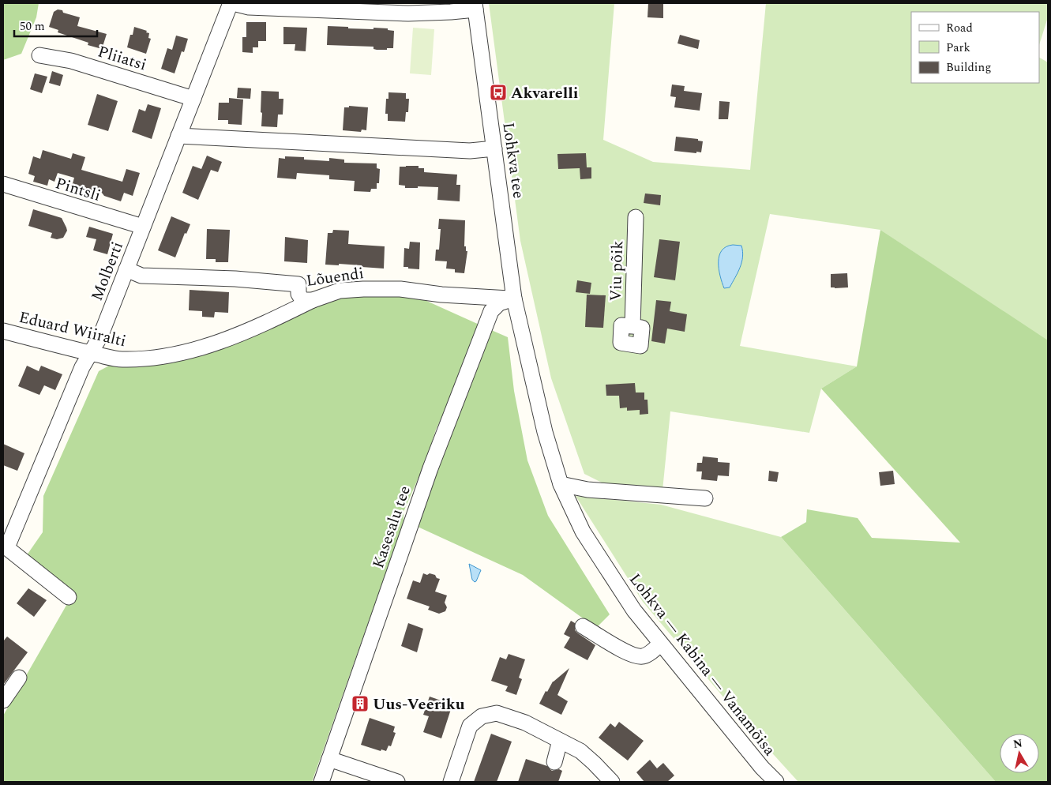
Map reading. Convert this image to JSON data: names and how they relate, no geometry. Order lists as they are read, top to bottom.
{
  "streets": {
    "street": [
      "Pliiatsi",
      "Lohkva tee",
      "Pintsli",
      "Molberti",
      "Viu põik",
      "Lõuendi",
      "Eduard Wiiralti",
      "Kasesalu tee",
      "Lohkva — Kabina — Vanamõisa"
    ]
  },
  "crossings": [
    ["Pliiatsi", "Molberti"],
    ["Lohkva tee", "Lõuendi"],
    ["Lohkva tee", "Kasesalu tee"],
    ["Lohkva tee", "Lohkva — Kabina — Vanamõisa"],
    ["Pintsli", "Molberti"],
    ["Molberti", "Lõuendi"],
    ["Molberti", "Eduard Wiiralti"],
    ["Lõuendi", "Eduard Wiiralti"],
    ["Lõuendi", "Kasesalu tee"],
    ["Lõuendi", "Lohkva — Kabina — Vanamõisa"],
    ["Kasesalu tee", "Lohkva — Kabina — Vanamõisa"]
  ],
  "places": {
    "bus stop": ["Akvarelli"],
    "building": ["Uus-Veeriku"]
  },
  "legend": ["Road", "Park", "Building"],
  "scale_bar": "50 m",
  "north": "top"
}
